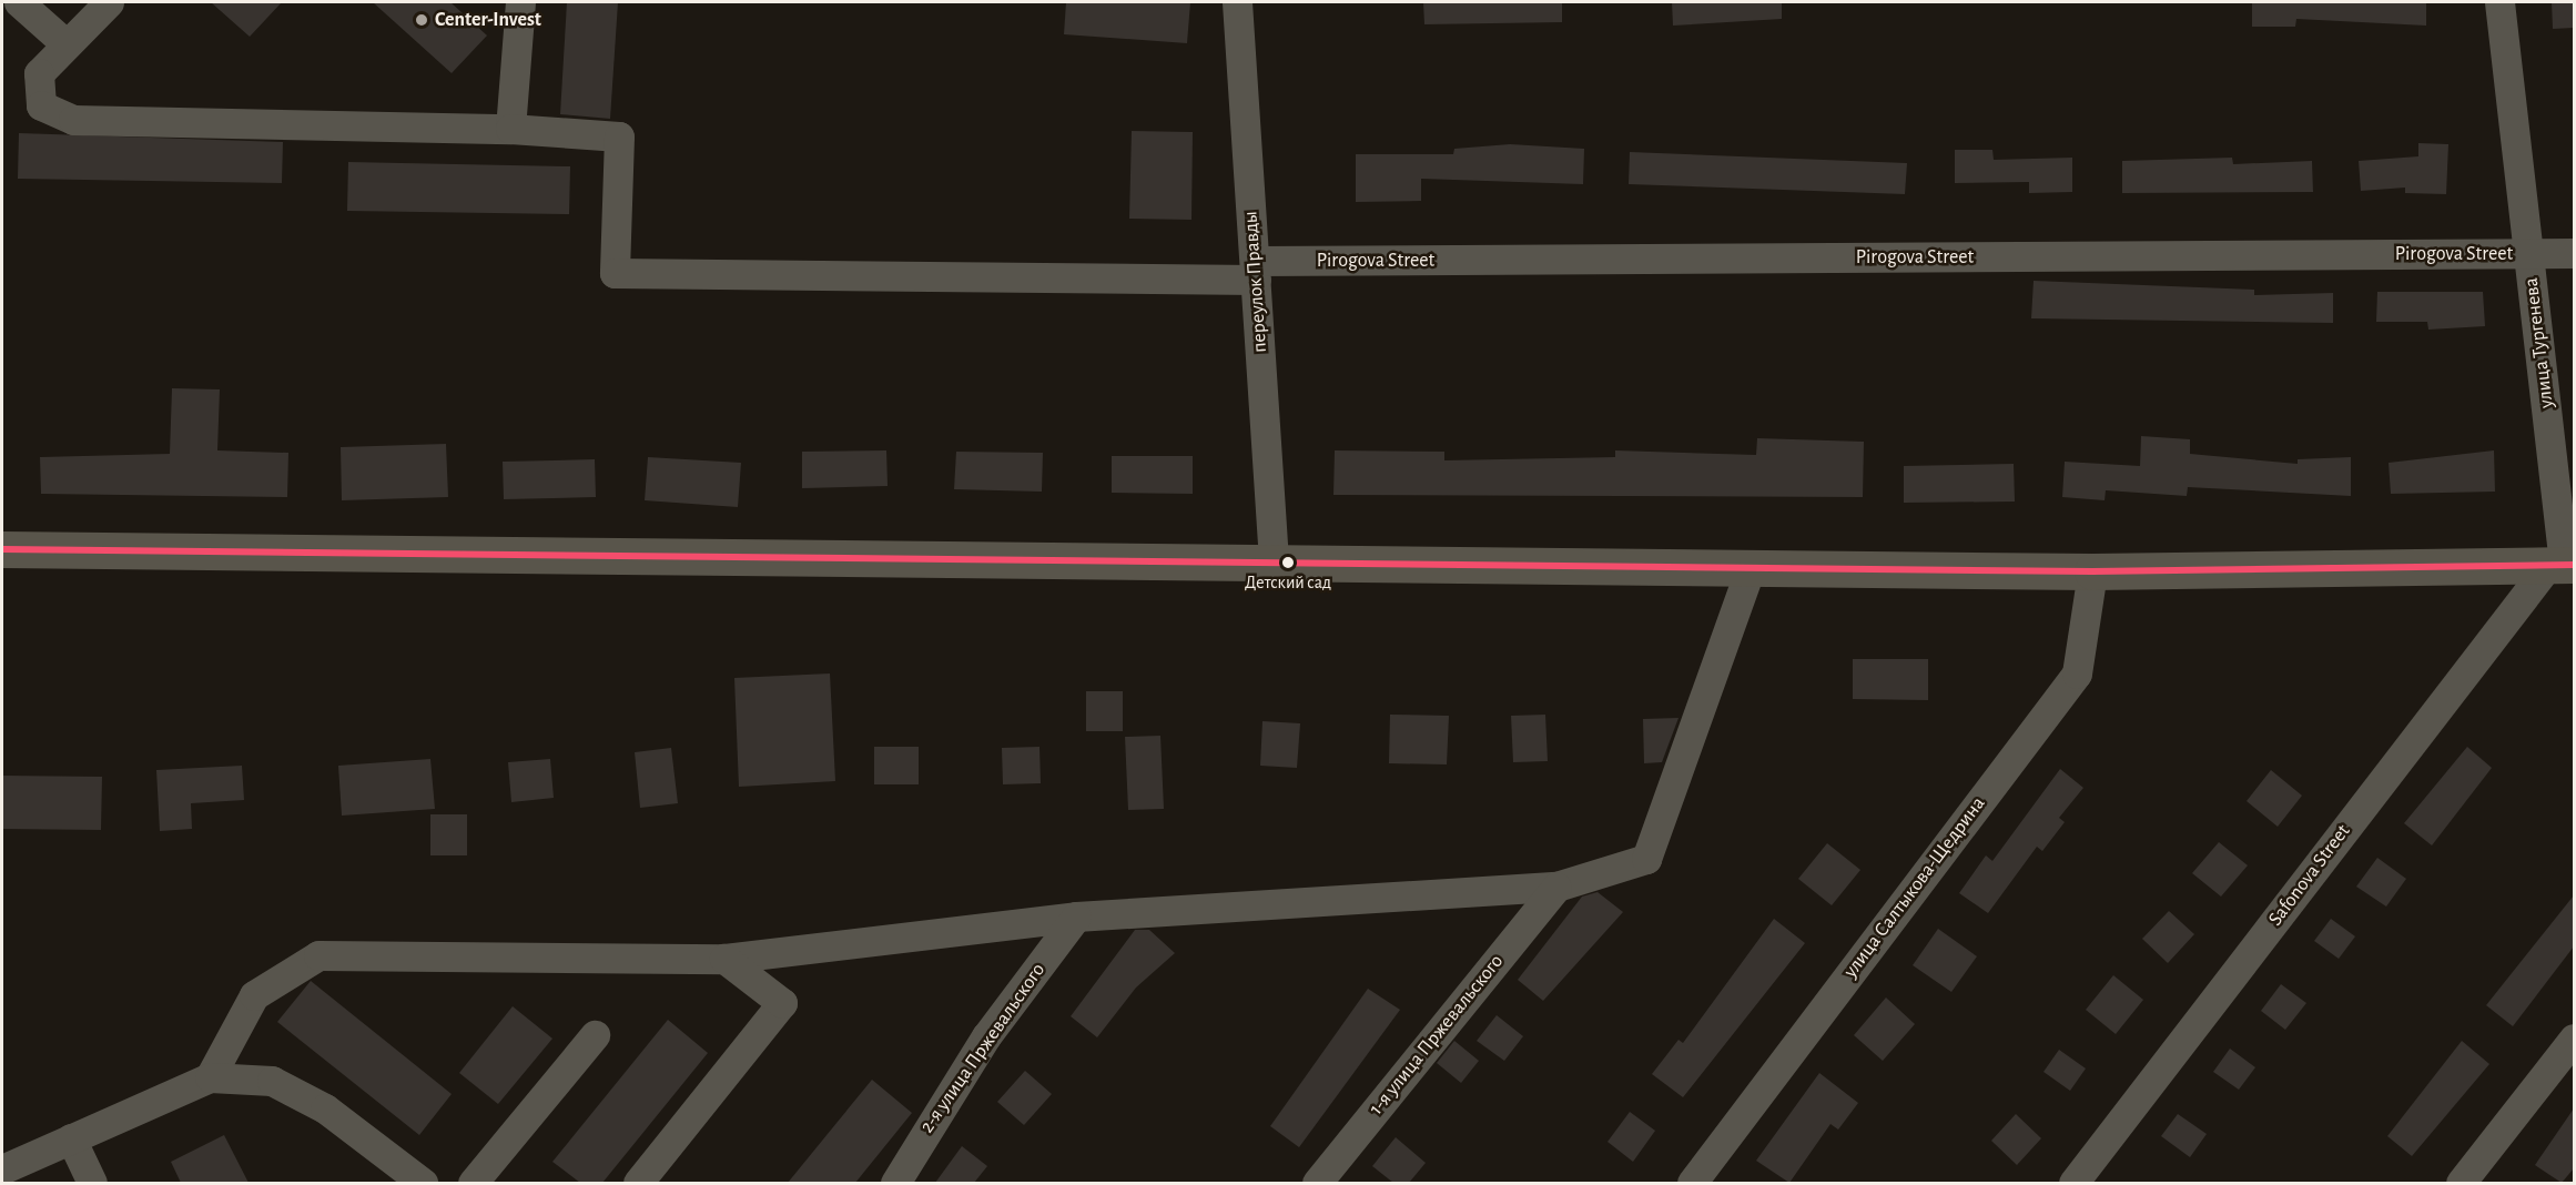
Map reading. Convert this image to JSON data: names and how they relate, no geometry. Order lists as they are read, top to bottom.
{
  "streets": {
    "street": [
      "Pirogova Street",
      "переулок Правды",
      "улица Тургенева",
      "Safonova Street",
      "улица Салтыкова-Щедрина",
      "1-я улица Пржевальского",
      "2-я улица Пржевальского"
    ]
  },
  "crossings": [
    ["Pirogova Street", "переулок Правды"],
    ["Pirogova Street", "улица Тургенева"],
    ["улица Тургенева", "Safonova Street"]
  ],
  "places": ["Center-Invest", "Детский сад"]
}
